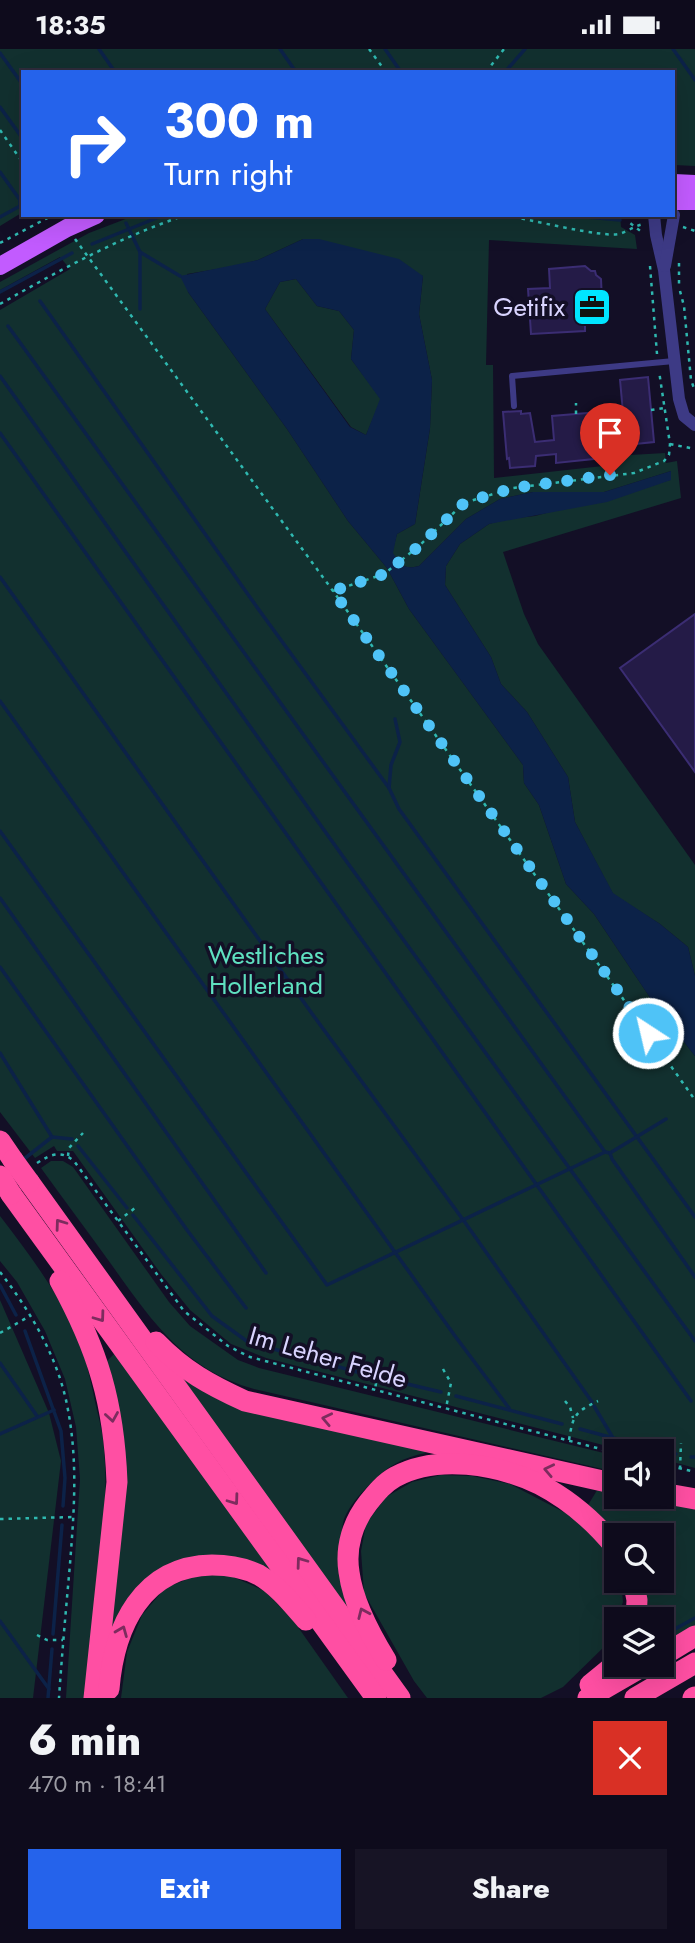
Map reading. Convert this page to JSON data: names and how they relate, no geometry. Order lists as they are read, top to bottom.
{
  "streets": {
    "path": ["Im Leher Felde"]
  },
  "parks": ["Westliches Hollerland"],
  "places": {
    "office": ["Getifix"]
  },
  "page": {
    "status": "18:35",
    "turn": ["300 m", "Turn right"],
    "heading": ["6 min", "470 m · 18:41"],
    "buttons": ["Exit", "Share"]
  }
}
